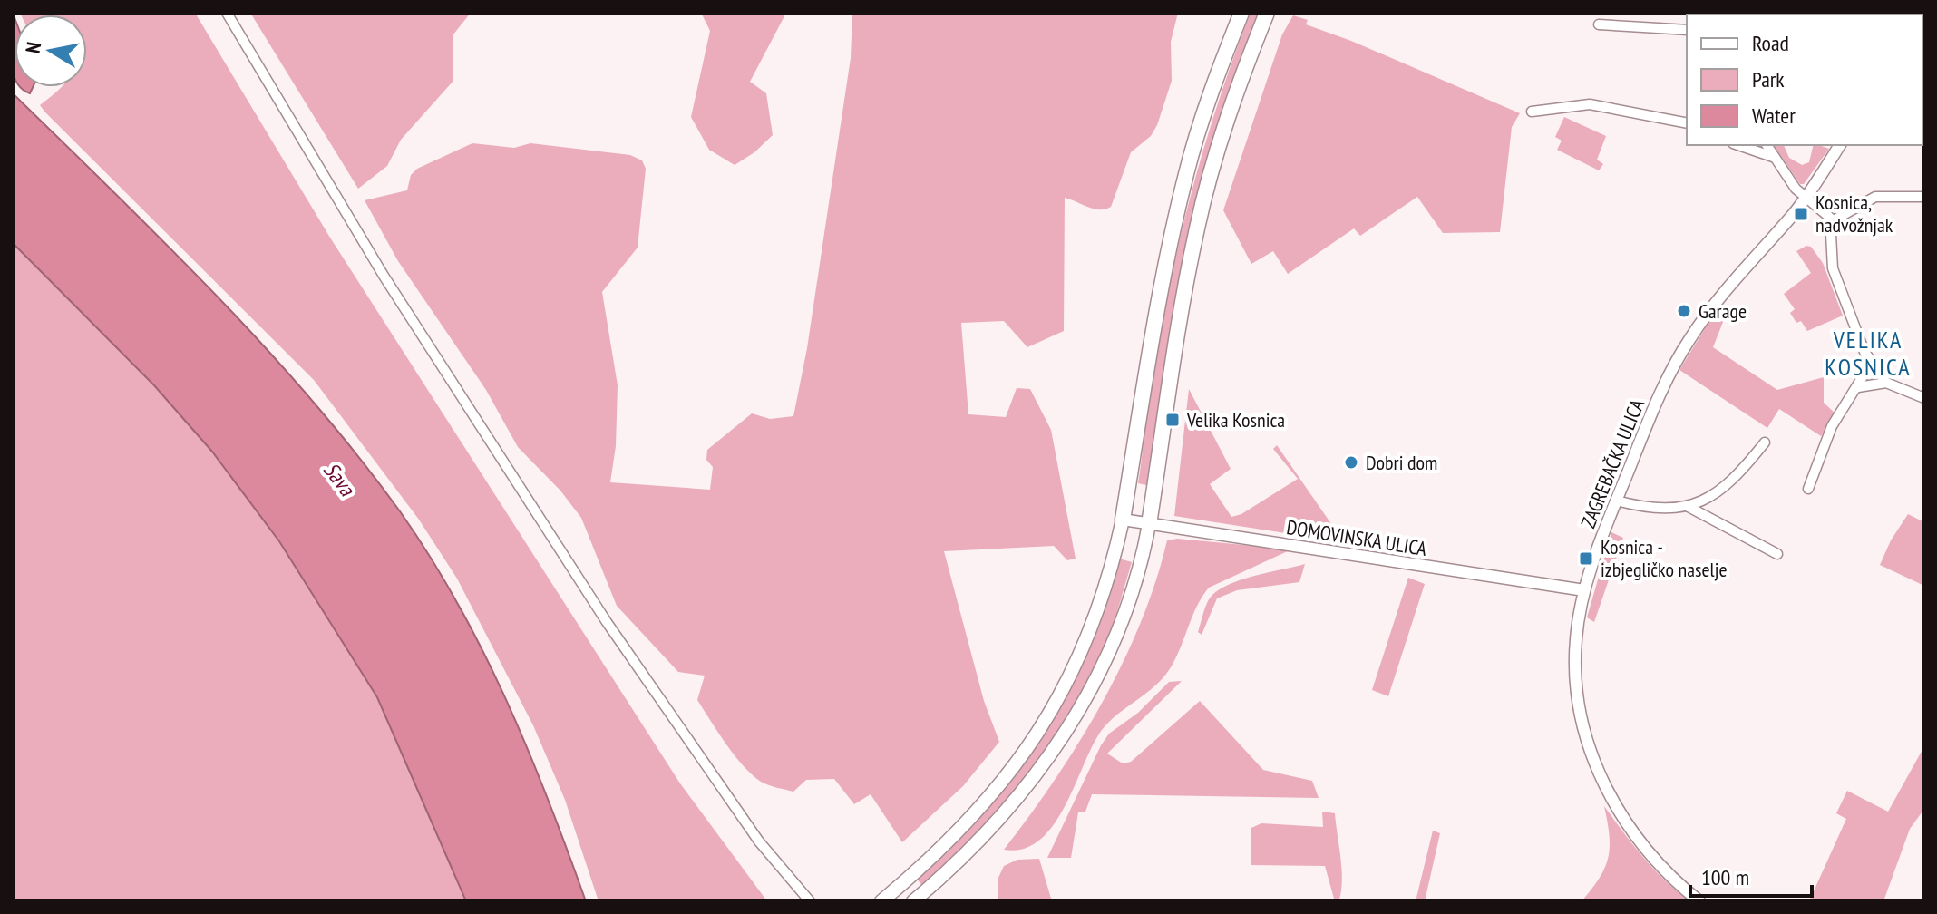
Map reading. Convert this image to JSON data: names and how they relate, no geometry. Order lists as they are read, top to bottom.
{
  "streets": {
    "street": ["ZAGREBAČKA ULICA", "DOMOVINSKA ULICA"]
  },
  "crossings": [
    ["ZAGREBAČKA ULICA", "DOMOVINSKA ULICA"]
  ],
  "districts": ["VELIKA KOSNICA"],
  "water": ["Sava"],
  "places": {
    "transit": ["Kosnica, nadvožnjak", "Velika Kosnica", "Kosnica - izbjegličko naselje"],
    "other": ["Garage", "Dobri dom"]
  },
  "legend": ["Road", "Park", "Water"],
  "scale_bar": "100 m",
  "north": "left"
}
